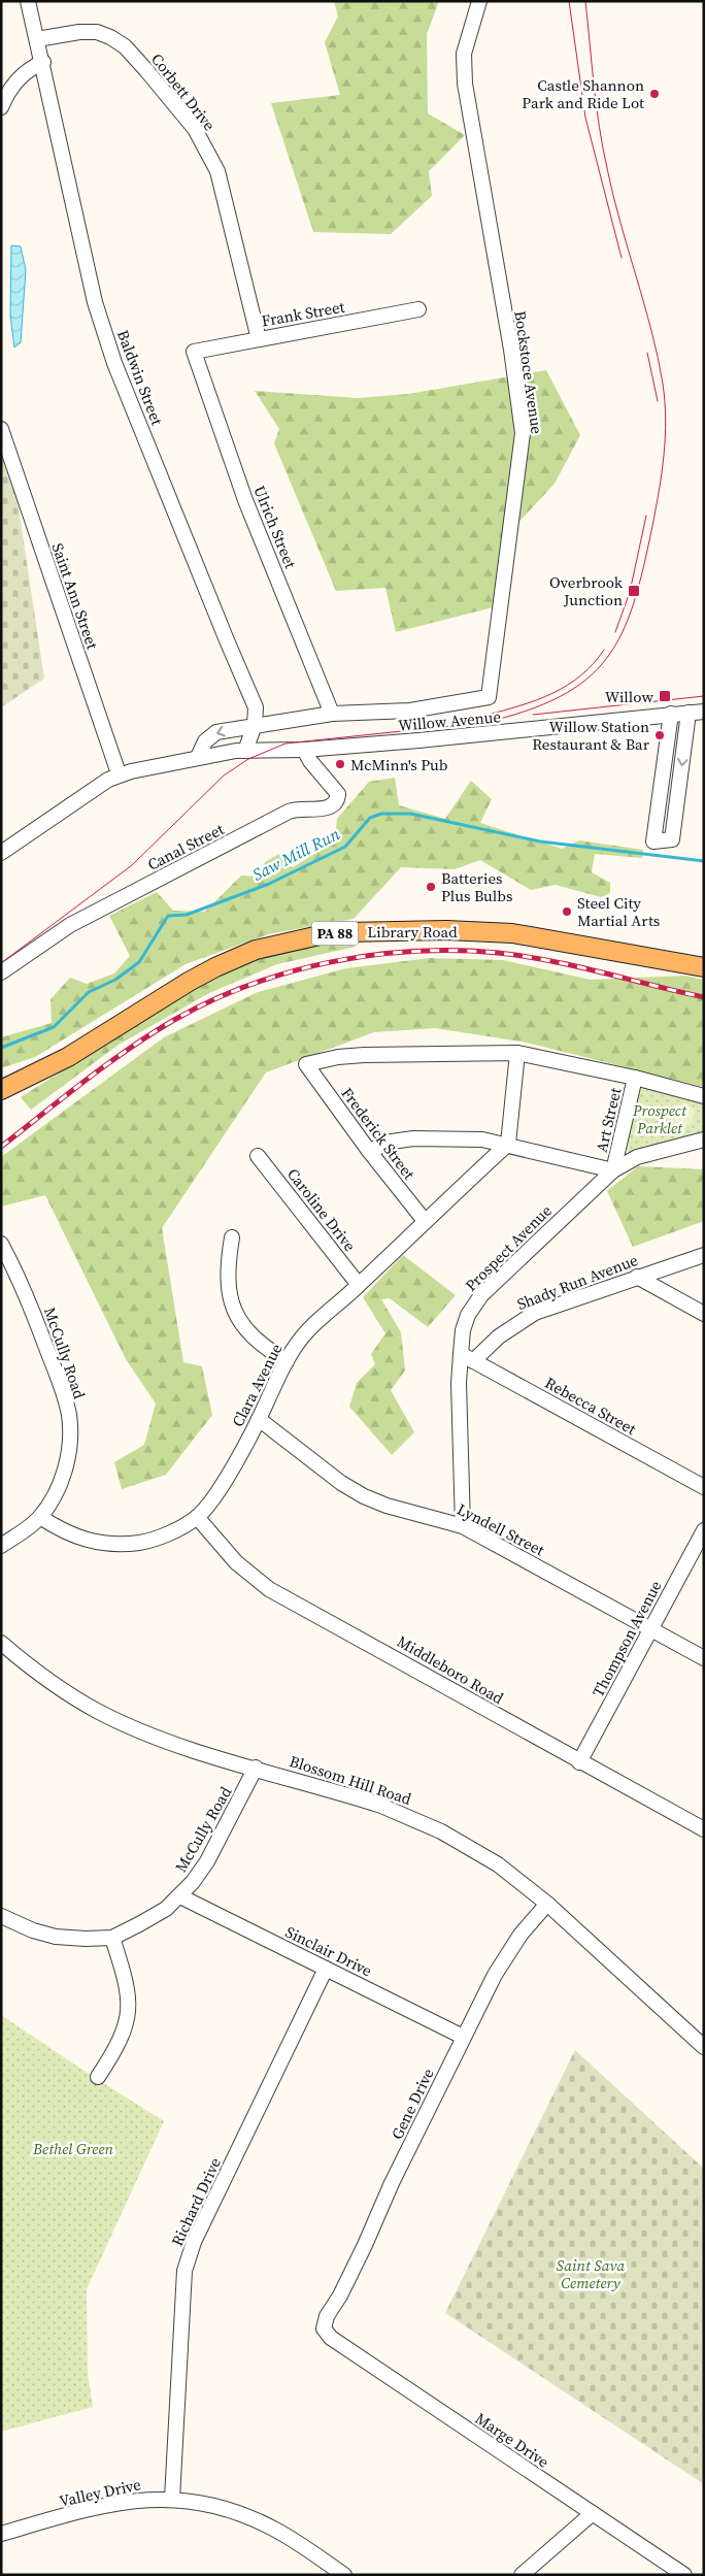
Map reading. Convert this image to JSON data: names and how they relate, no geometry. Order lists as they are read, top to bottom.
{
  "streets": {
    "main road": ["Library Road", "PA 88"],
    "street": [
      "Corbett Drive",
      "Frank Street",
      "Bockstoce Avenue",
      "Baldwin Street",
      "Ulrich Street",
      "Saint Ann Street",
      "Willow Avenue",
      "Canal Street",
      "Art Street",
      "Frederick Street",
      "Caroline Drive",
      "Prospect Avenue",
      "Shady Run Avenue",
      "McCully Road",
      "Clara Avenue",
      "Rebecca Street",
      "Lyndell Street",
      "Thompson Avenue",
      "Middleboro Road",
      "Blossom Hill Road",
      "Sinclair Drive",
      "Gene Drive",
      "Richard Drive",
      "Marge Drive",
      "Valley Drive"
    ]
  },
  "crossings": [
    ["Corbett Drive", "Frank Street"],
    ["Corbett Drive", "Baldwin Street"],
    ["Frank Street", "Ulrich Street"],
    ["Bockstoce Avenue", "Willow Avenue"],
    ["Baldwin Street", "Willow Avenue"],
    ["Ulrich Street", "Willow Avenue"],
    ["Saint Ann Street", "Willow Avenue"],
    ["Willow Avenue", "Canal Street"],
    ["Art Street", "Prospect Avenue"],
    ["Frederick Street", "Clara Avenue"],
    ["Caroline Drive", "Clara Avenue"],
    ["Prospect Avenue", "Shady Run Avenue"],
    ["Prospect Avenue", "Rebecca Street"],
    ["Prospect Avenue", "Lyndell Street"],
    ["Shady Run Avenue", "Rebecca Street"],
    ["McCully Road", "Clara Avenue"],
    ["McCully Road", "Blossom Hill Road"],
    ["McCully Road", "Sinclair Drive"],
    ["Clara Avenue", "Lyndell Street"],
    ["Clara Avenue", "Middleboro Road"],
    ["Lyndell Street", "Thompson Avenue"],
    ["Thompson Avenue", "Middleboro Road"],
    ["Blossom Hill Road", "Gene Drive"],
    ["Sinclair Drive", "Gene Drive"],
    ["Sinclair Drive", "Richard Drive"],
    ["Gene Drive", "Marge Drive"],
    ["Richard Drive", "Valley Drive"]
  ],
  "water": ["Saw Mill Run"],
  "parks": ["Prospect Parklet", "Bethel Green", "Saint Sava Cemetery"],
  "places": {
    "other": [
      "Castle Shannon Park and Ride Lot",
      "Willow Station Restaurant & Bar",
      "McMinn's Pub",
      "Batteries Plus Bulbs",
      "Steel City Martial Arts"
    ],
    "transit": ["Overbrook Junction", "Willow"]
  }
}
